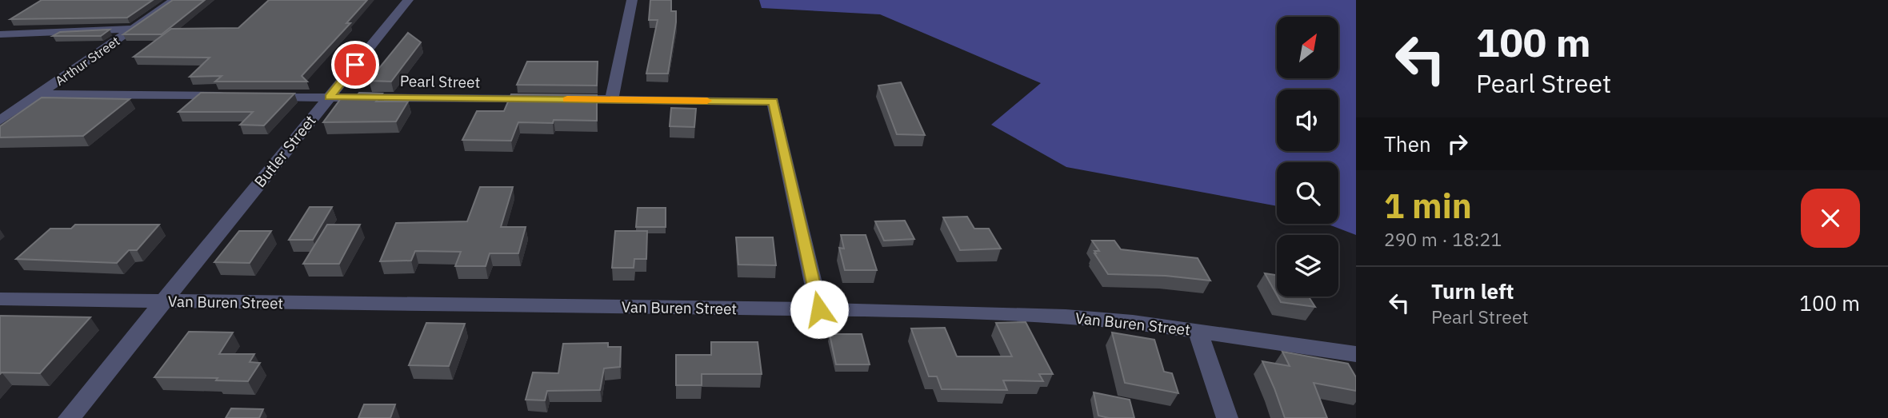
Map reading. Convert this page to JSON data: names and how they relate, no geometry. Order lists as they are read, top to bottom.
{
  "streets": {
    "street": [
      "Arthur Street",
      "Pearl Street",
      "Butler Street",
      "Van Buren Street"
    ]
  },
  "crossings": [
    ["Pearl Street", "Butler Street"],
    ["Pearl Street", "Van Buren Street"],
    ["Butler Street", "Van Buren Street"]
  ],
  "north": "top right",
  "page": {
    "turn": ["100 m", "Pearl Street"],
    "then": "Then",
    "heading": ["1 min", "290 m · 18:21"],
    "list": [
      {
        "name": "Turn left",
        "note": "Pearl Street",
        "value": "100 m"
      }
    ]
  }
}
